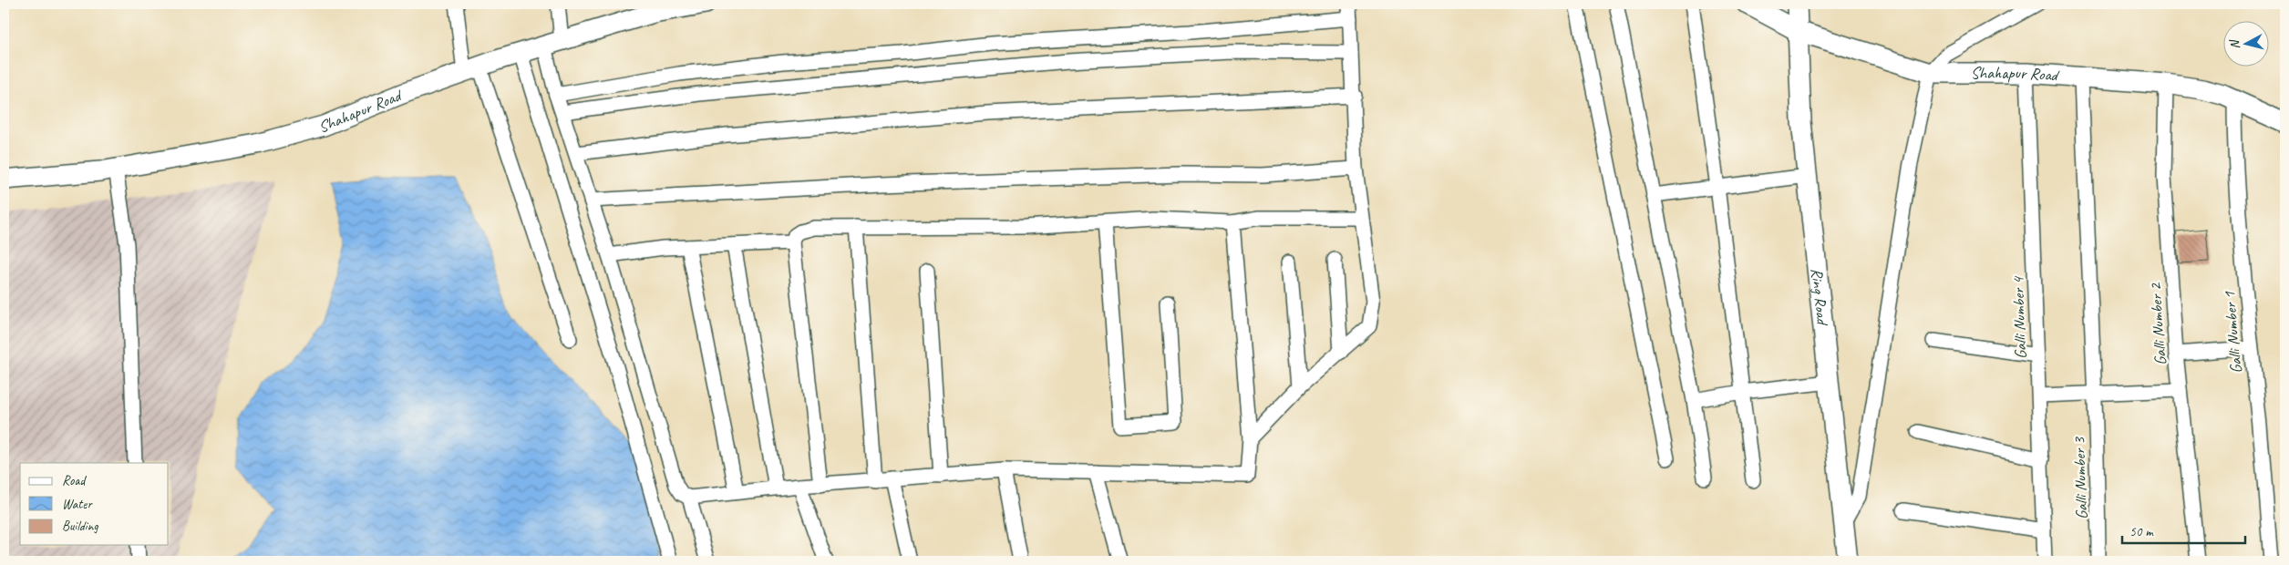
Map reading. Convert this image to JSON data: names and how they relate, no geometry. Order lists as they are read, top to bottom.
{
  "streets": {
    "main road": ["Shahapur Road", "Ring Road"],
    "street": [
      "Galli Number 4",
      "Galli Number 2",
      "Galli Number 1",
      "Galli Number 3"
    ]
  },
  "crossings": [
    ["Shahapur Road", "Ring Road"],
    ["Shahapur Road", "Galli Number 4"],
    ["Shahapur Road", "Galli Number 2"],
    ["Shahapur Road", "Galli Number 1"],
    ["Shahapur Road", "Galli Number 3"]
  ],
  "legend": ["Road", "Water", "Building"],
  "scale_bar": "50 m",
  "north": "left"
}
